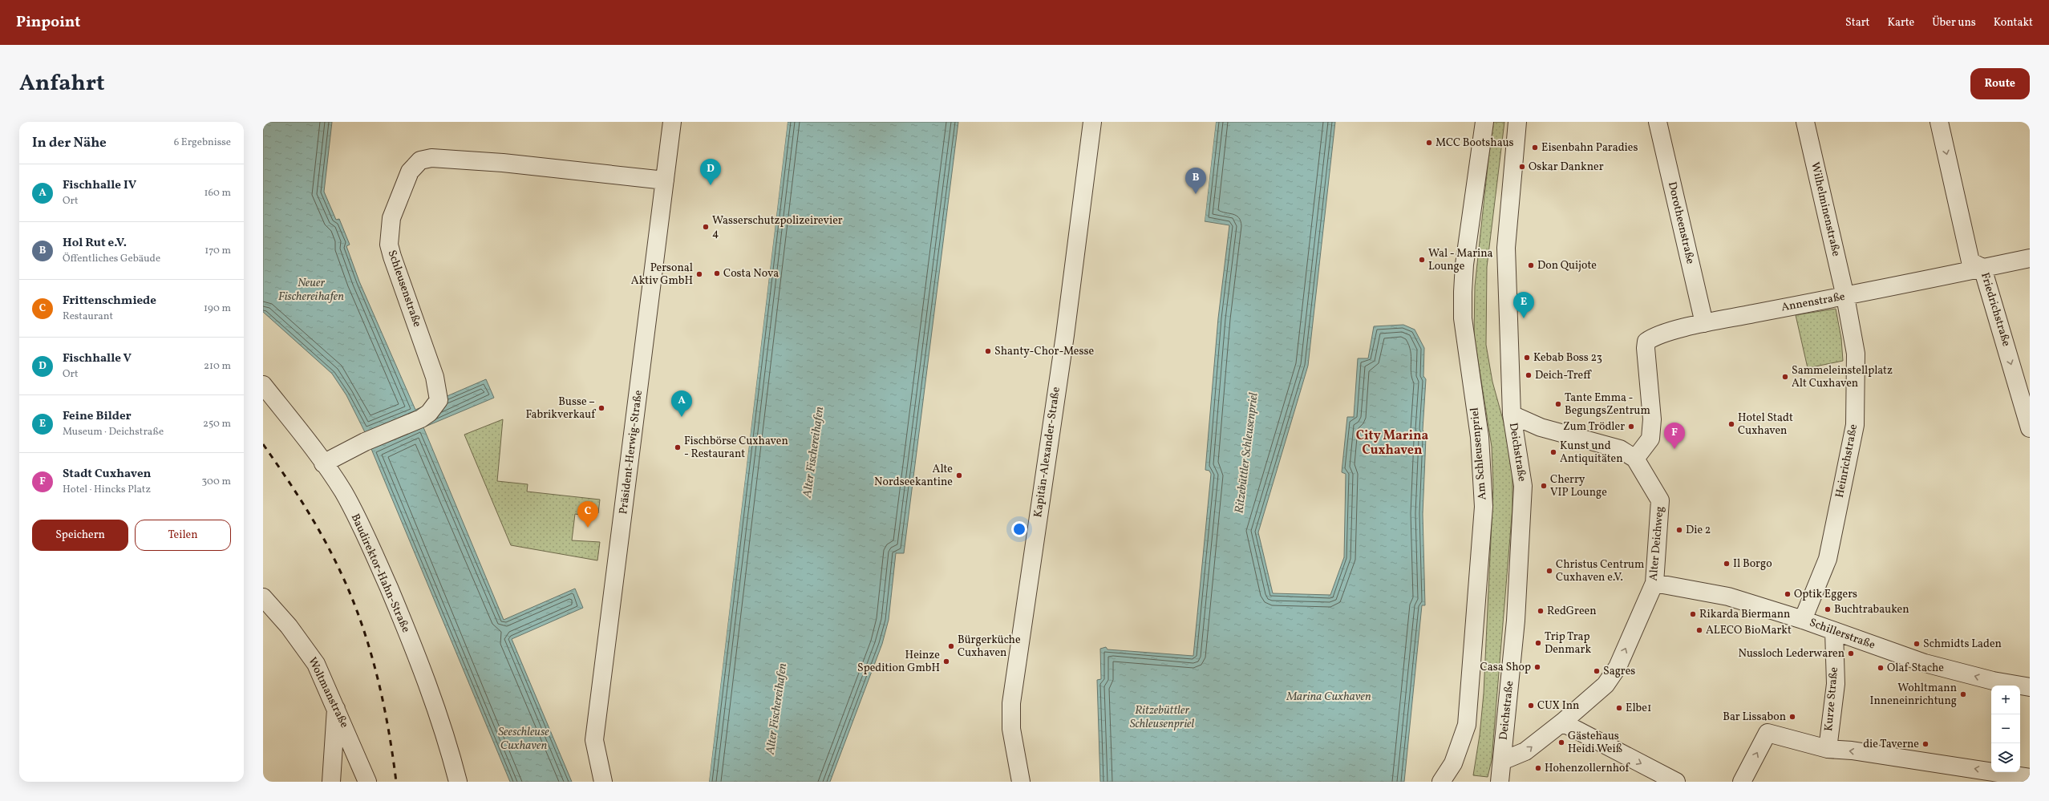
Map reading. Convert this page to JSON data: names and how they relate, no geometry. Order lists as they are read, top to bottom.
{
  "streets": {
    "street": [
      "Wilhelminenstraße",
      "Dorotheenstraße",
      "Schleusenstraße",
      "Annenstraße",
      "Friedrichstraße",
      "Präsident-Herwig-Straße",
      "Kapitän-Alexander-Straße",
      "Deichstraße",
      "Am Schleusenpriel",
      "Heinrichstraße",
      "Alter Deichweg",
      "Baudirektor-Hahn-Straße",
      "Schillerstraße",
      "Woltmanstraße",
      "Kurze Straße"
    ]
  },
  "crossings": [
    ["Wilhelminenstraße", "Annenstraße"],
    ["Wilhelminenstraße", "Heinrichstraße"],
    ["Dorotheenstraße", "Annenstraße"],
    ["Schleusenstraße", "Präsident-Herwig-Straße"],
    ["Schleusenstraße", "Baudirektor-Hahn-Straße"],
    ["Annenstraße", "Friedrichstraße"],
    ["Annenstraße", "Heinrichstraße"],
    ["Annenstraße", "Alter Deichweg"],
    ["Deichstraße", "Alter Deichweg"],
    ["Heinrichstraße", "Schillerstraße"],
    ["Alter Deichweg", "Schillerstraße"],
    ["Schillerstraße", "Kurze Straße"]
  ],
  "one_way": ["Friedrichstraße", "Alter Deichweg"],
  "districts": ["City Marina Cuxhaven"],
  "water": [
    "Neuer Fischereihafen",
    "Alter Fischereihafen",
    "Ritzebüttler Schleusenpriel",
    "Marina Cuxhaven",
    "Seeschleuse Cuxhaven"
  ],
  "places": [
    "MCC Bootshaus",
    "Eisenbahn Paradies",
    "Oskar Dankner",
    "Wasserschutzpolizeirevier 4",
    "Wal - Marina Lounge",
    "Don Quijote",
    "Costa Nova",
    "Personal Aktiv GmbH",
    "Shanty-Chor-Messe",
    "Kebab Boss 23",
    "Deich-Treff",
    "Sammeleinstellplatz Alt Cuxhaven",
    "Tante Emma - BegungsZentrum",
    "Busse – Fabrikverkauf",
    "Hotel Stadt Cuxhaven",
    "Zum Trödler",
    "Fischbörse Cuxhaven - Restaurant",
    "Kunst und Antiquitäten",
    "Alte Nordseekantine",
    "Cherry VIP Lounge",
    "Die 2",
    "Il Borgo",
    "Christus Centrum Cuxhaven e.V.",
    "Optik Eggers",
    "Buchtrabauken",
    "RedGreen",
    "Rikarda Biermann",
    "ALECO BioMarkt",
    "Trip Trap Denmark",
    "Schmidts Laden",
    "Bürgerküche Cuxhaven",
    "Nussloch Lederwaren",
    "Heinze Spedition GmbH",
    "Casa Shop",
    "Olaf Stache",
    "Sagres",
    "Wohltmann Inneneinrichtung",
    "CUX Inn",
    "Elbe1",
    "Bar Lissabon",
    "Gästehaus Heidi Weiß",
    "die Taverne",
    "Hohenzollernhof"
  ],
  "page": {
    "header": "Pinpoint",
    "nav": [
      "Start",
      "Karte",
      "Über uns",
      "Kontakt"
    ],
    "title": "Anfahrt",
    "buttons": [
      "Route",
      ["Speichern", "Teilen"]
    ],
    "heading": ["In der Nähe", "6 Ergebnisse"],
    "pins": [
      "D",
      "B",
      "E",
      "A",
      "F",
      "C"
    ],
    "list": [
      {
        "mark": "A",
        "name": "Fischhalle IV",
        "note": "Ort",
        "value": "160 m"
      },
      {
        "mark": "B",
        "name": "Hol Rut e.V.",
        "note": "Öffentliches Gebäude",
        "value": "170 m"
      },
      {
        "mark": "C",
        "name": "Frittenschmiede",
        "note": "Restaurant",
        "value": "190 m"
      },
      {
        "mark": "D",
        "name": "Fischhalle V",
        "note": "Ort",
        "value": "210 m"
      },
      {
        "mark": "E",
        "name": "Feine Bilder",
        "note": "Museum · Deichstraße",
        "value": "250 m"
      },
      {
        "mark": "F",
        "name": "Stadt Cuxhaven",
        "note": "Hotel · Hincks Platz",
        "value": "300 m"
      }
    ],
    "map_buttons": ["+", "−"]
  }
}
